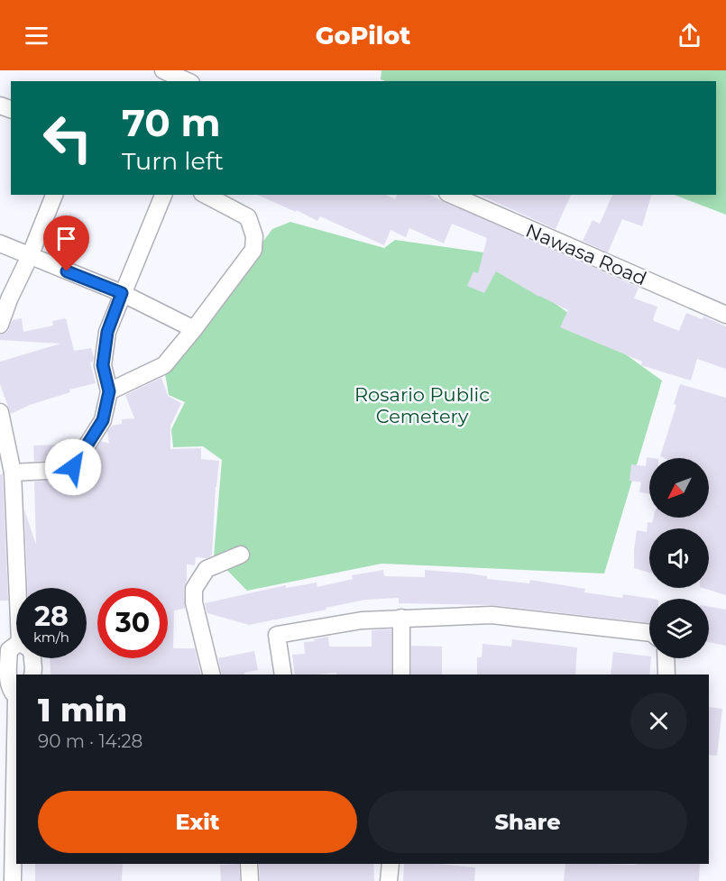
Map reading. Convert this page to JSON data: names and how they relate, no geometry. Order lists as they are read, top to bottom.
{
  "streets": {
    "street": ["Nawasa Road"]
  },
  "parks": ["Rosario Public Cemetery"],
  "north": "bottom left",
  "page": {
    "header": "GoPilot",
    "turn": ["70 m", "Turn left"],
    "speed": "28 km/h",
    "limit": "30",
    "heading": ["1 min", "90 m · 14:28"],
    "buttons": ["Exit", "Share"]
  }
}
